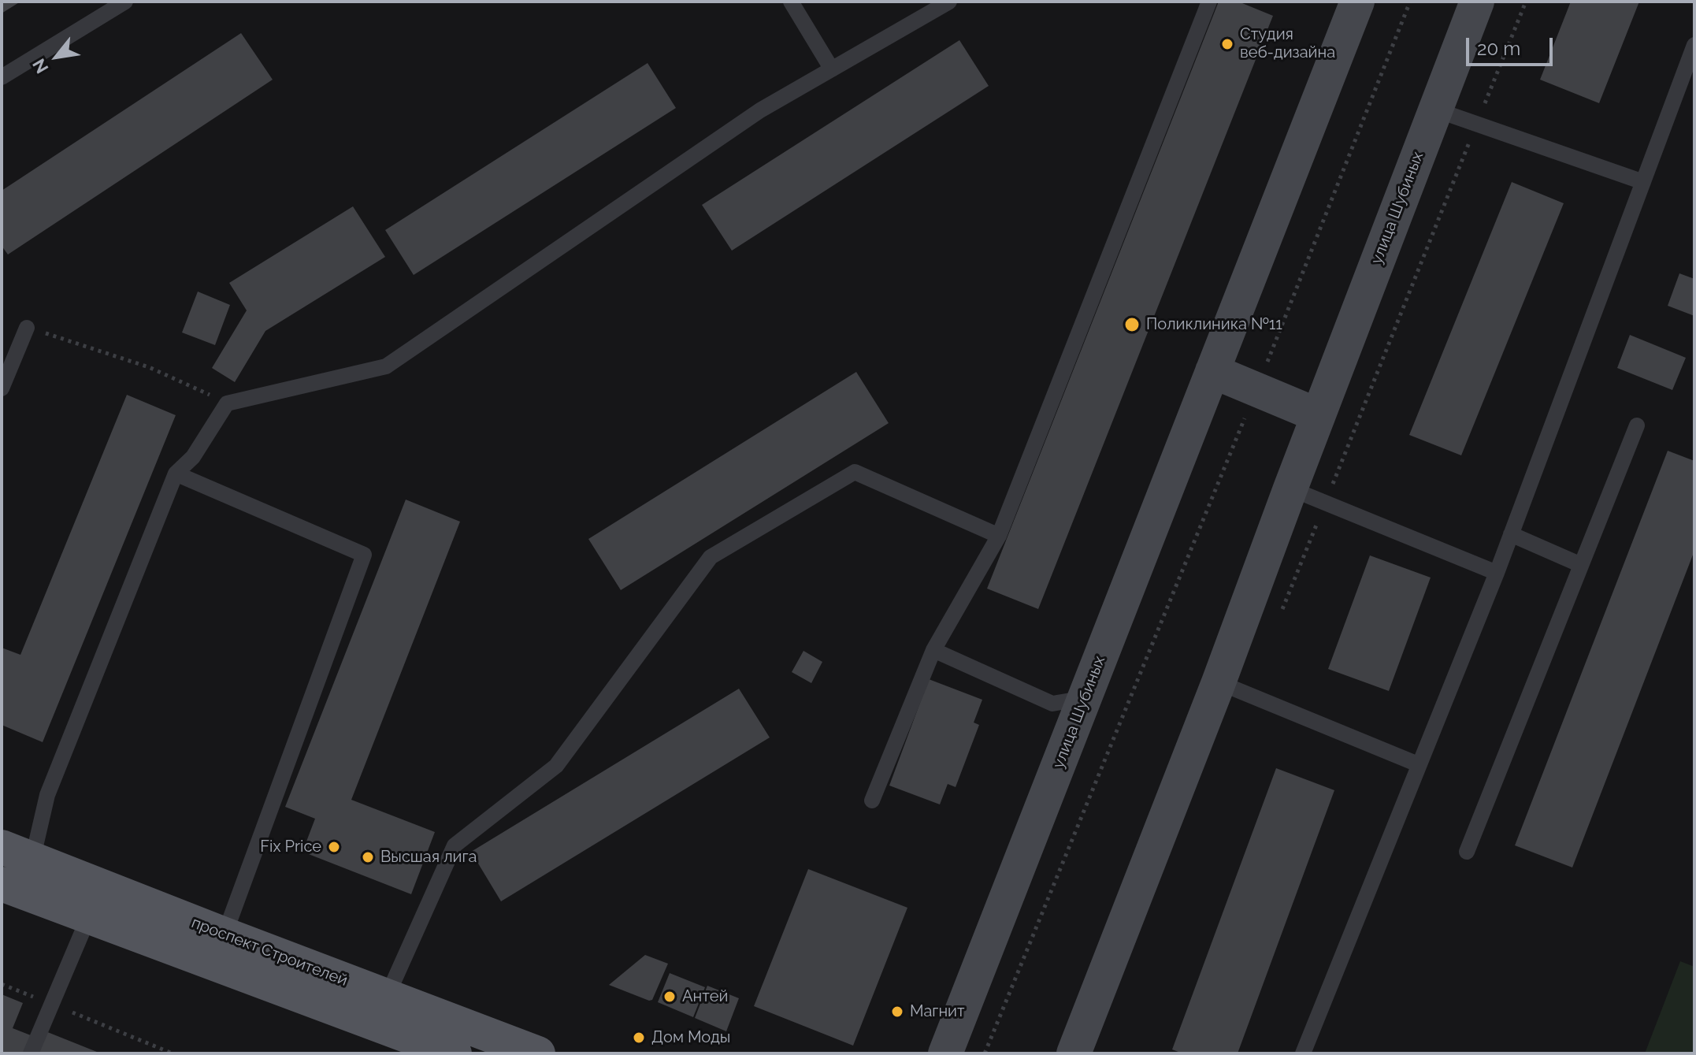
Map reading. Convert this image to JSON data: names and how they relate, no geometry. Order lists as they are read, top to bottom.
{
  "streets": {
    "main road": ["улица Шубиных", "проспект Строителей"]
  },
  "places": [
    "Студия веб-дизайна",
    "Поликлиника №11",
    "Fix Price",
    "Высшая лига",
    "Антей",
    "Магнит",
    "Дом Моды"
  ],
  "scale_bar": "20 m",
  "north": "bottom left"
}
